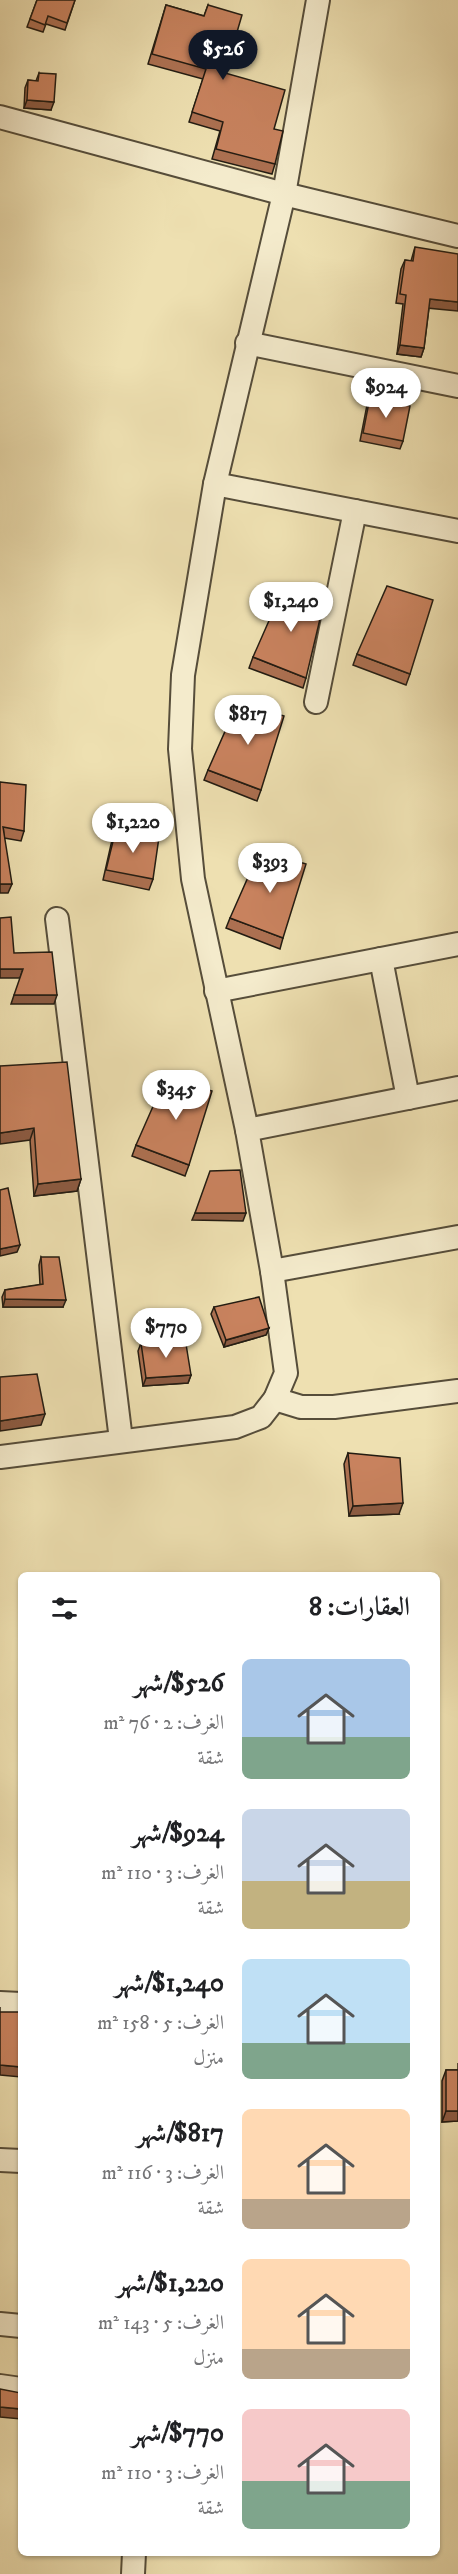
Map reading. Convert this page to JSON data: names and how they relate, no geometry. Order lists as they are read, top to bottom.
{
  "page": {
    "price": [
      "$526",
      "$924",
      "$1,240",
      "$817",
      "$1,220",
      "$393",
      "$345",
      "$770"
    ],
    "heading": "العقارات: 8",
    "list": [
      {
        "name": "$526/شهر",
        "note": "الغرف: 2 · 76 m² · شقة"
      },
      {
        "name": "$924/شهر",
        "note": "الغرف: 3 · 110 m² · شقة"
      },
      {
        "name": "$1,240/شهر",
        "note": "الغرف: 5 · 158 m² · منزل"
      },
      {
        "name": "$817/شهر",
        "note": "الغرف: 3 · 116 m² · شقة"
      },
      {
        "name": "$1,220/شهر",
        "note": "الغرف: 5 · 143 m² · منزل"
      },
      {
        "name": "$770/شهر",
        "note": "الغرف: 3 · 110 m² · شقة"
      }
    ]
  }
}
